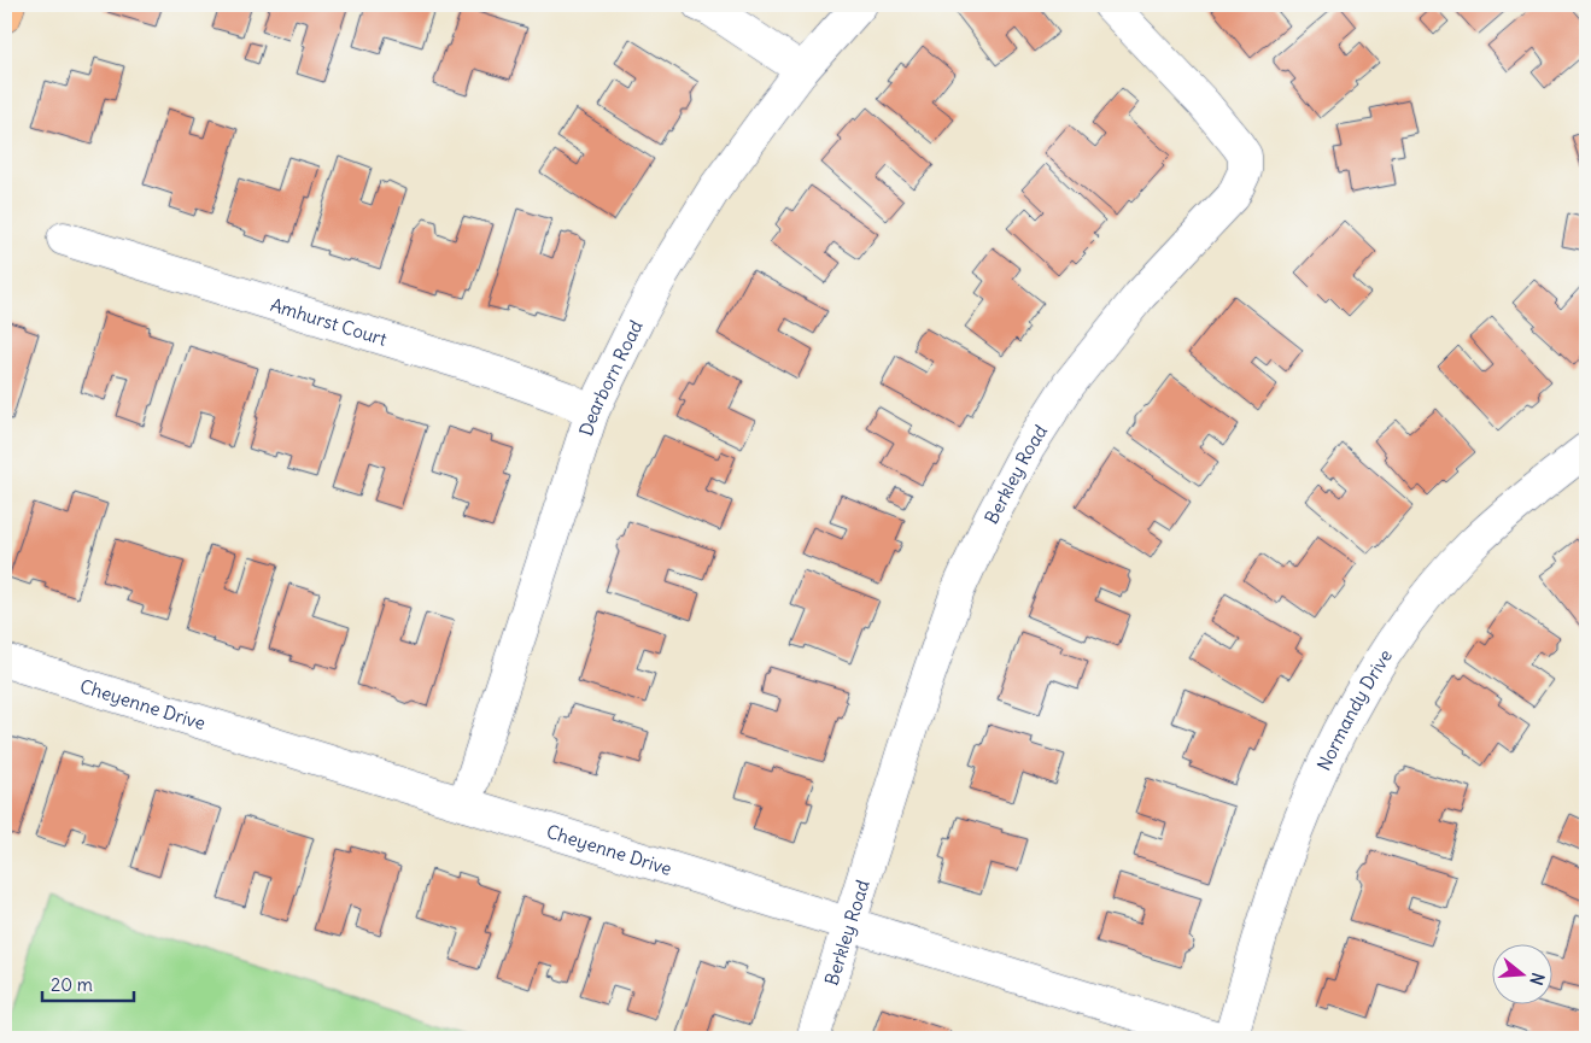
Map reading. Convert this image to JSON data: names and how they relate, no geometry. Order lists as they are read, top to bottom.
{
  "streets": {
    "street": [
      "Amhurst Court",
      "Dearborn Road",
      "Berkley Road",
      "Cheyenne Drive",
      "Normandy Drive"
    ]
  },
  "crossings": [
    ["Amhurst Court", "Dearborn Road"],
    ["Dearborn Road", "Cheyenne Drive"],
    ["Berkley Road", "Cheyenne Drive"]
  ],
  "scale_bar": "20 m",
  "north": "right"
}
